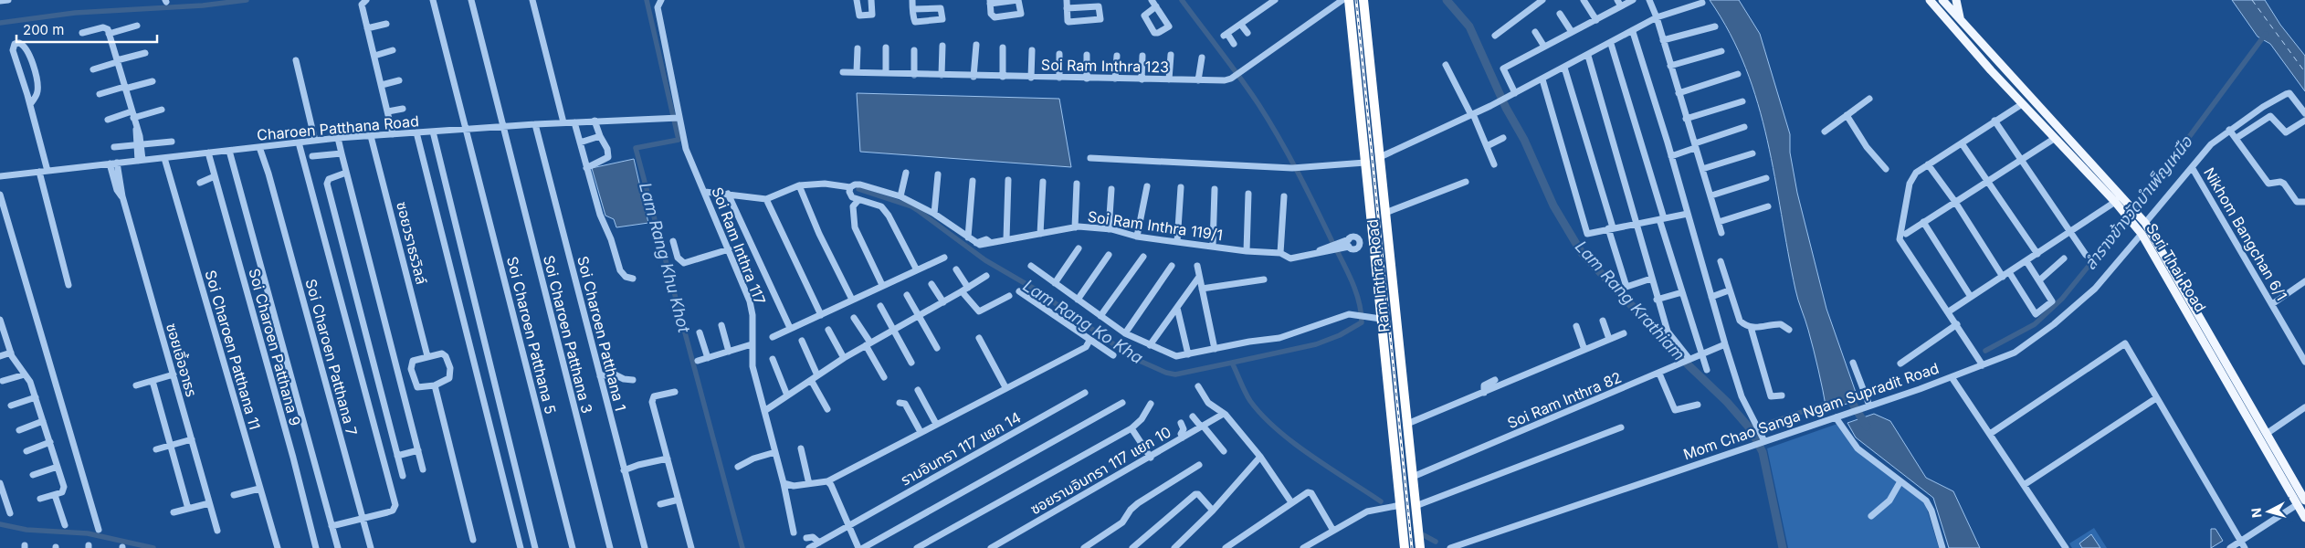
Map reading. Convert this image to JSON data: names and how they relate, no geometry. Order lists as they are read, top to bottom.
{
  "streets": {
    "highway": ["Ram Inthra Road"],
    "main road": ["Seri Thai Road"],
    "street": [
      "Soi Ram Inthra 123",
      "Charoen Patthana Road",
      "Soi Ram Inthra 119/1",
      "Nikhom Bangchan 6/1",
      "ซอยวราธรวิลล์",
      "Soi Ram Inthra 117",
      "Soi Charoen Patthana 1",
      "Soi Charoen Patthana 3",
      "Soi Charoen Patthana 5",
      "Soi Charoen Patthana 9",
      "Soi Charoen Patthana 11",
      "Soi Charoen Patthana 7",
      "ซอยเอิ้ออาธร",
      "Soi Ram Inthra 82",
      "Mom Chao Sanga Ngam Supradit Road",
      "รามอินทรา 117 แยก 14",
      "ซอยรามอินทรา 117 แยก 10"
    ]
  },
  "crossings": [
    ["Charoen Patthana Road", "ซอยวราธรวิลล์"],
    ["Charoen Patthana Road", "Soi Ram Inthra 117"],
    ["Charoen Patthana Road", "Soi Charoen Patthana 1"],
    ["Charoen Patthana Road", "Soi Charoen Patthana 3"],
    ["Charoen Patthana Road", "Soi Charoen Patthana 5"],
    ["Charoen Patthana Road", "Soi Charoen Patthana 9"],
    ["Charoen Patthana Road", "Soi Charoen Patthana 11"],
    ["Charoen Patthana Road", "Soi Charoen Patthana 7"],
    ["Charoen Patthana Road", "ซอยเอิ้ออาธร"],
    ["Soi Ram Inthra 119/1", "Ram Inthra Road"],
    ["Seri Thai Road", "Mom Chao Sanga Ngam Supradit Road"],
    ["Ram Inthra Road", "Soi Ram Inthra 82"]
  ],
  "water": [
    "ลำรางข้างวัดบำเพ็ญเหนือ",
    "Lam Rang Khu Khot",
    "Lam Rang Krathiam",
    "Lam Rang Ko Kha"
  ],
  "scale_bar": "200 m",
  "north": "left"
}
